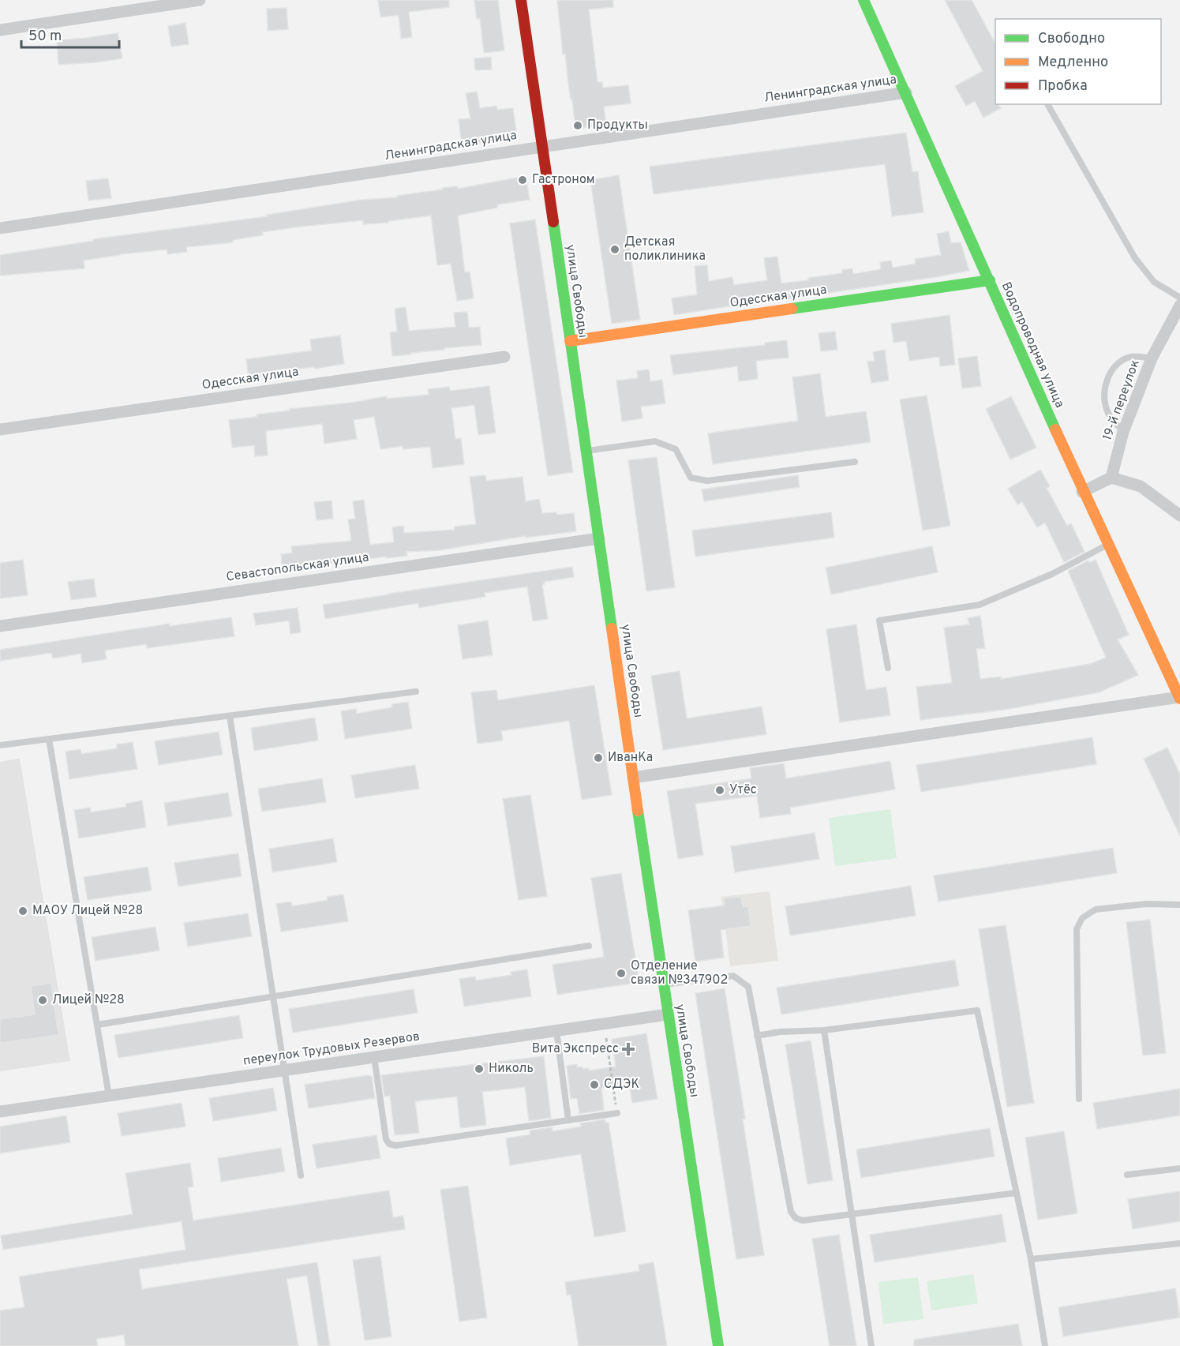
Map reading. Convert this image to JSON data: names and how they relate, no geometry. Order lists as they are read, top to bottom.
{
  "streets": {
    "main road": ["улица Свободы", "Одесская улица", "Водопроводная улица"],
    "street": [
      "Ленинградская улица",
      "19-й переулок",
      "Севастопольская улица",
      "переулок Трудовых Резервов"
    ]
  },
  "crossings": [
    ["Ленинградская улица", "улица Свободы"],
    ["Ленинградская улица", "Водопроводная улица"],
    ["улица Свободы", "Одесская улица"],
    ["улица Свободы", "Севастопольская улица"],
    ["улица Свободы", "переулок Трудовых Резервов"],
    ["Одесская улица", "Водопроводная улица"]
  ],
  "places": {
    "other": [
      "Продукты",
      "Гастроном",
      "Детская поликлиника",
      "ИванКа",
      "Утёс",
      "МАОУ Лицей №28",
      "Отделение связи №347902",
      "Лицей №28",
      "Николь",
      "СДЭК"
    ],
    "health": ["Вита Экспресс"]
  },
  "legend": ["Свободно", "Медленно", "Пробка"],
  "scale_bar": "50 m"
}
